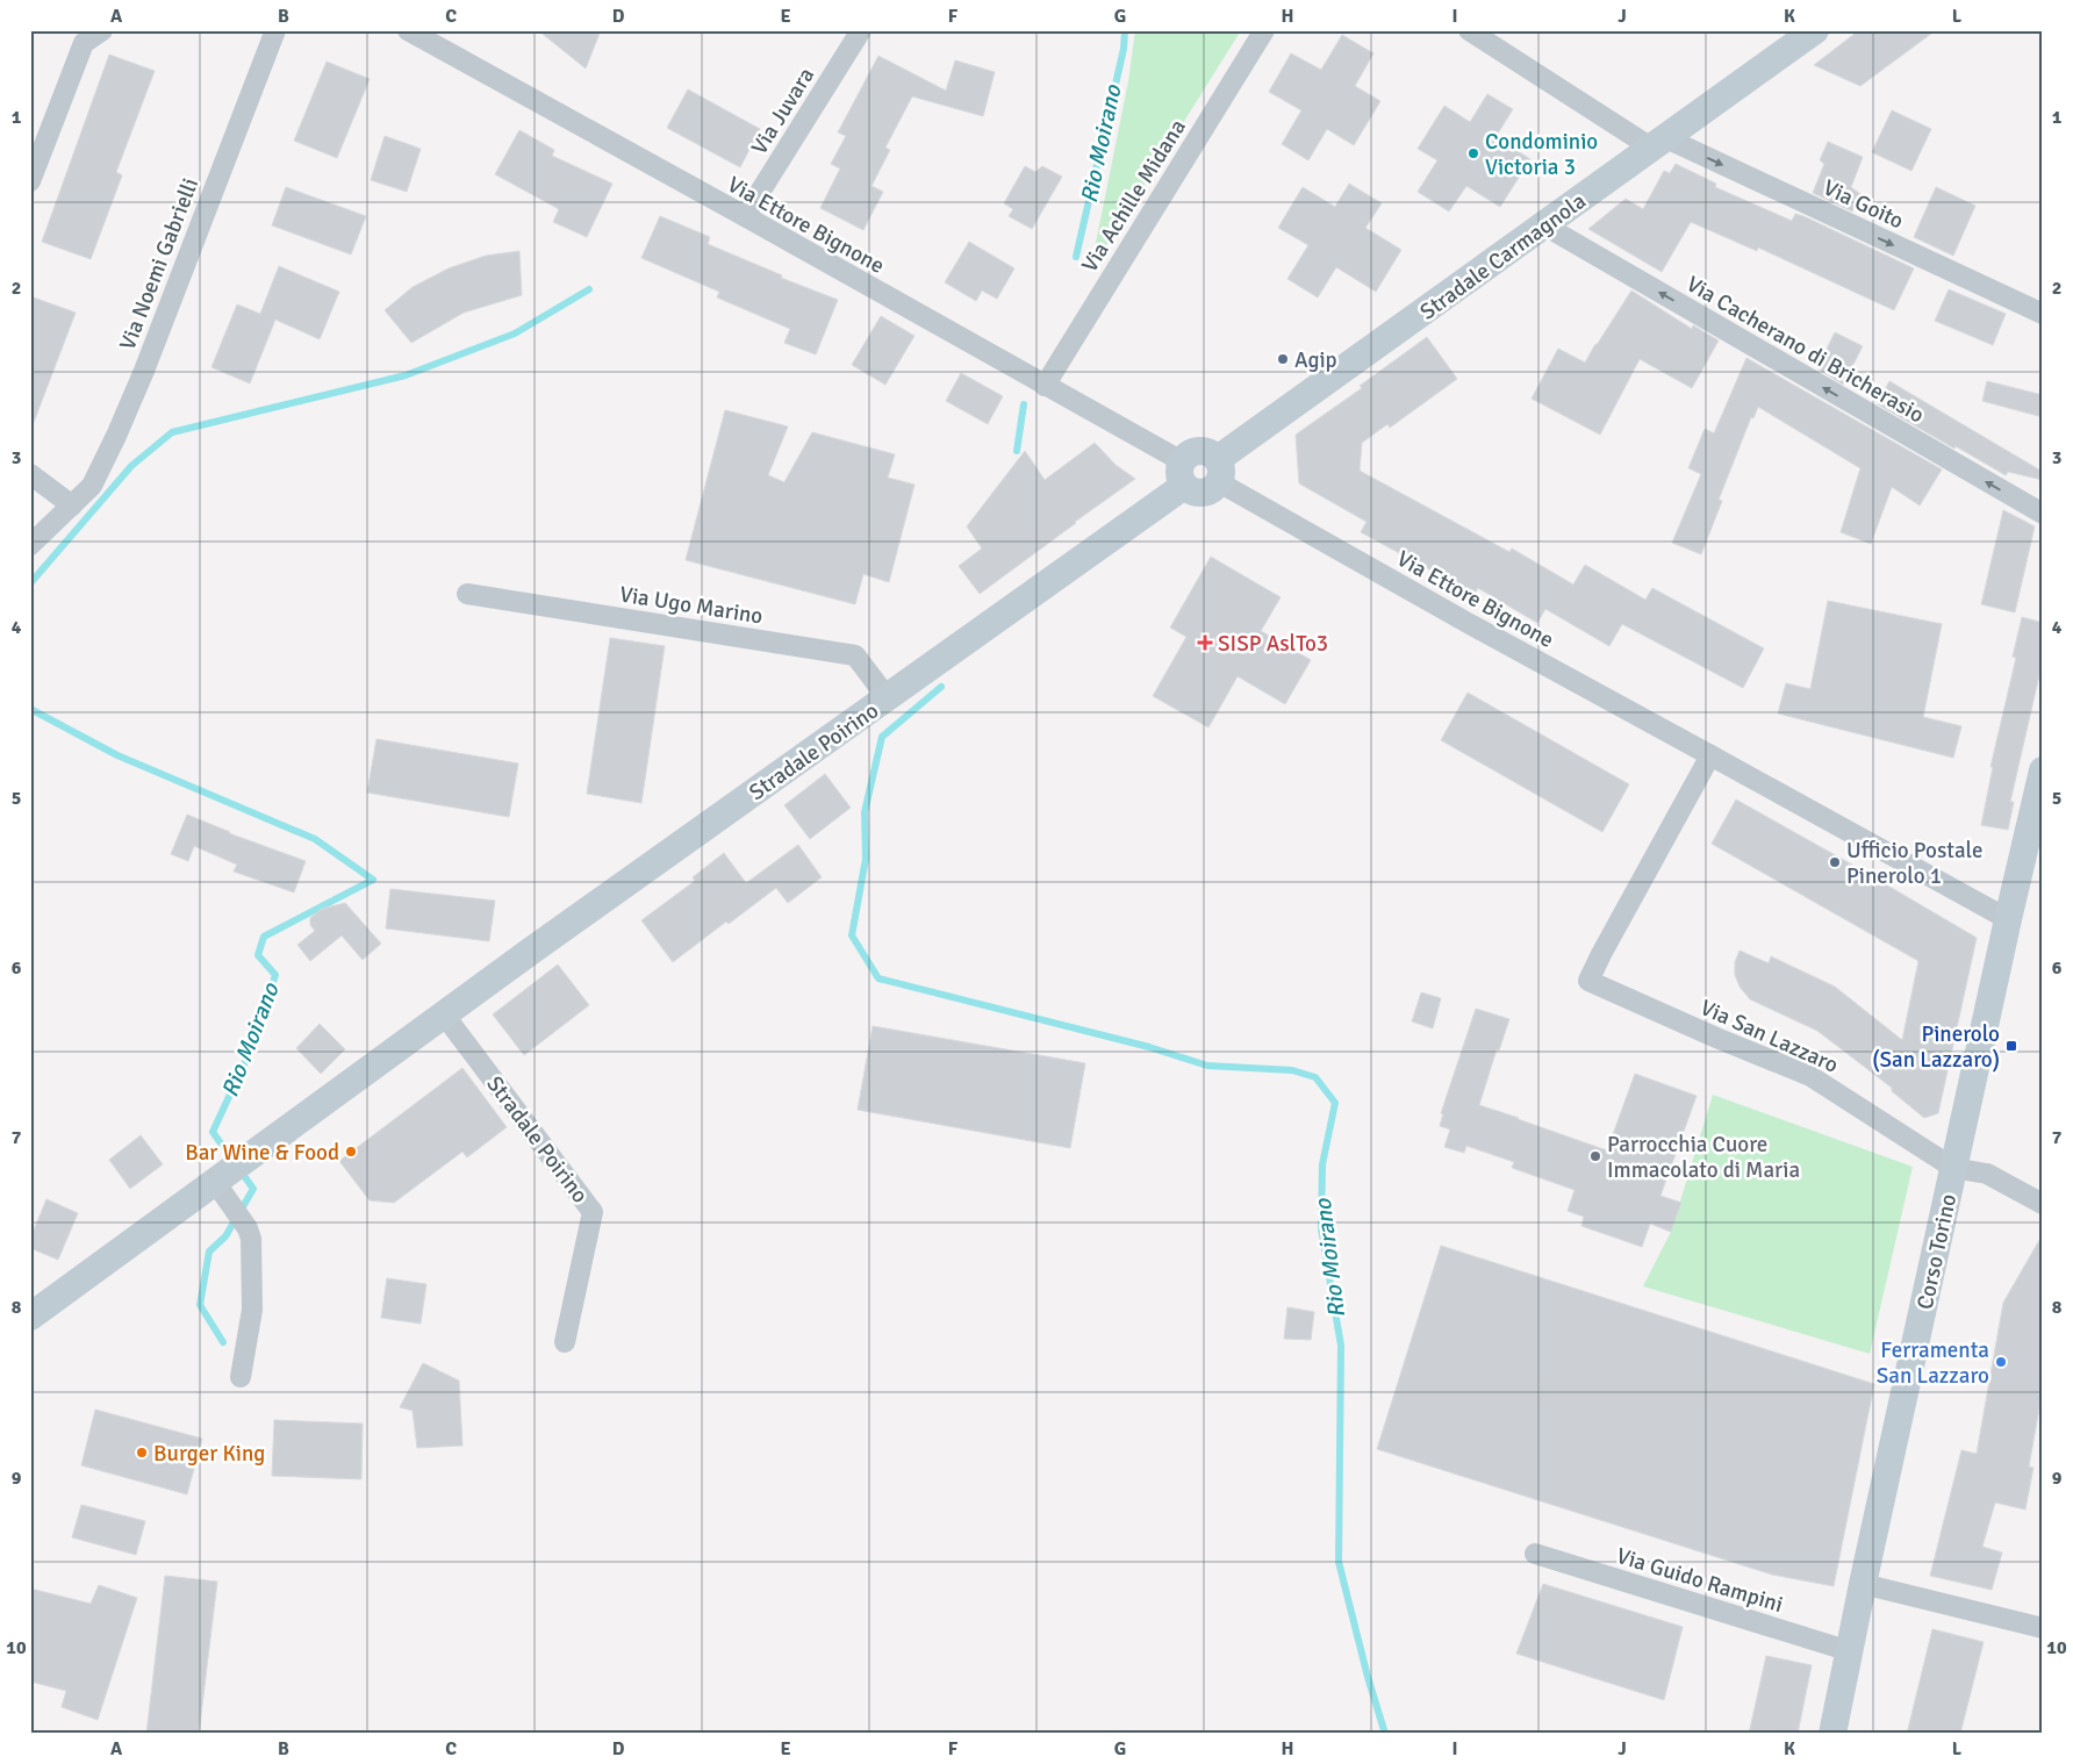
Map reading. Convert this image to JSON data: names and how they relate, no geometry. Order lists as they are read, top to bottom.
{
  "streets": {
    "main road": ["Stradale Carmagnola", "Stradale Poirino", "Corso Torino"],
    "street": [
      "Via Juvara",
      "Via Achille Midana",
      "Via Goito",
      "Via Ettore Bignone",
      "Via Noemi Gabrielli",
      "Via Cacherano di Bricherasio",
      "Via Ugo Marino",
      "Via San Lazzaro",
      "Via Guido Rampini"
    ]
  },
  "crossings": [
    ["Via Juvara", "Via Ettore Bignone"],
    ["Via Achille Midana", "Via Ettore Bignone"],
    ["Via Goito", "Stradale Carmagnola"],
    ["Via Ettore Bignone", "Stradale Carmagnola"],
    ["Via Ettore Bignone", "Stradale Poirino"],
    ["Via Ettore Bignone", "Via San Lazzaro"],
    ["Via Ettore Bignone", "Corso Torino"],
    ["Stradale Carmagnola", "Via Cacherano di Bricherasio"],
    ["Stradale Carmagnola", "Stradale Poirino"],
    ["Via Ugo Marino", "Stradale Poirino"],
    ["Via San Lazzaro", "Corso Torino"],
    ["Corso Torino", "Via Guido Rampini"]
  ],
  "one_way": ["Via Goito", "Via Cacherano di Bricherasio"],
  "water": ["Rio Moirano"],
  "places": {
    "other": [
      "Condominio Victoria 3",
      "Agip",
      "Ufficio Postale Pinerolo 1",
      "Bar Wine & Food",
      "Parrocchia Cuore Immacolato di Maria",
      "Ferramenta San Lazzaro",
      "Burger King"
    ],
    "health": ["SISP AslTo3"],
    "transit": ["Pinerolo (San Lazzaro)"]
  },
  "grid": {
    "columns": [
      "A",
      "B",
      "C",
      "D",
      "E",
      "F",
      "G",
      "H",
      "I",
      "J",
      "K",
      "L"
    ],
    "rows": [
      "1",
      "2",
      "3",
      "4",
      "5",
      "6",
      "7",
      "8",
      "9",
      "10"
    ]
  }
}
